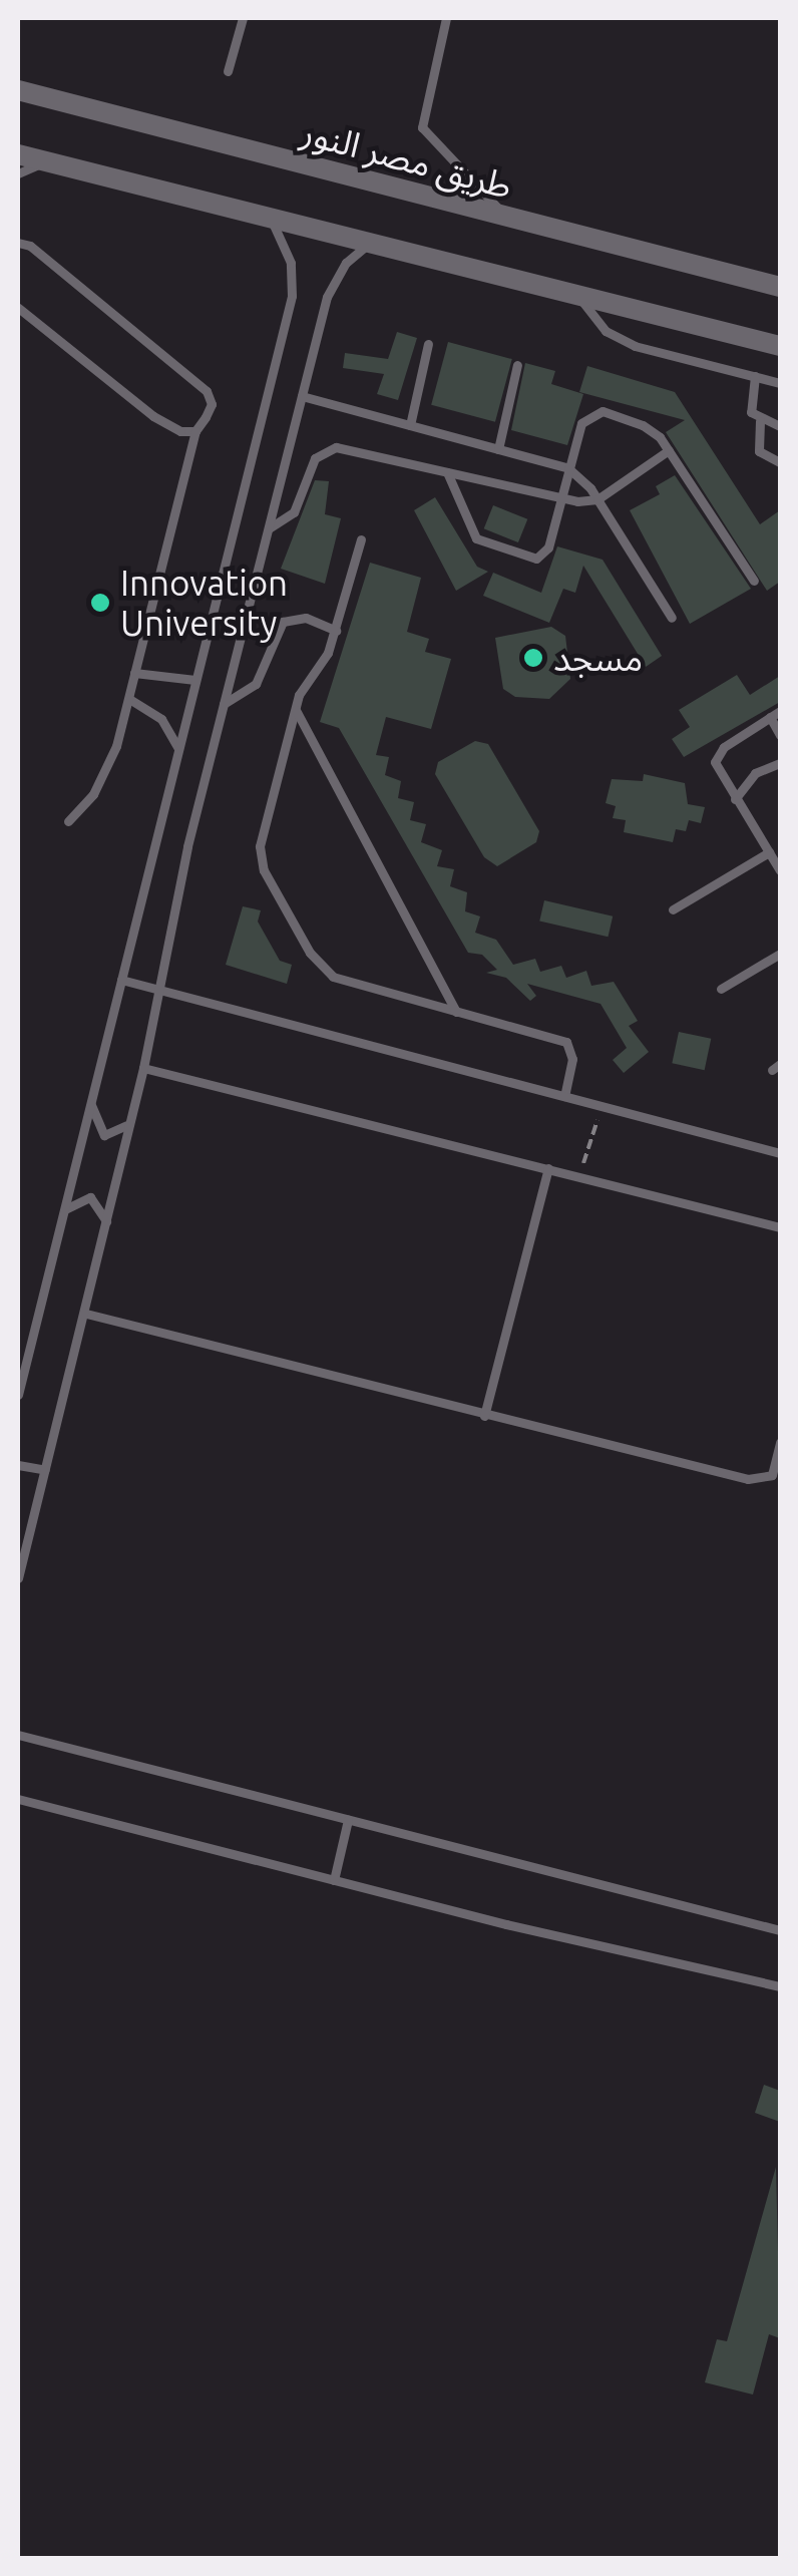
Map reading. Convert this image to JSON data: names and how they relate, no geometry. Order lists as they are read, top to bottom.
{
  "streets": {
    "street": ["طريق مصر النور"]
  },
  "places": ["Innovation University", "مسجد"]
}
